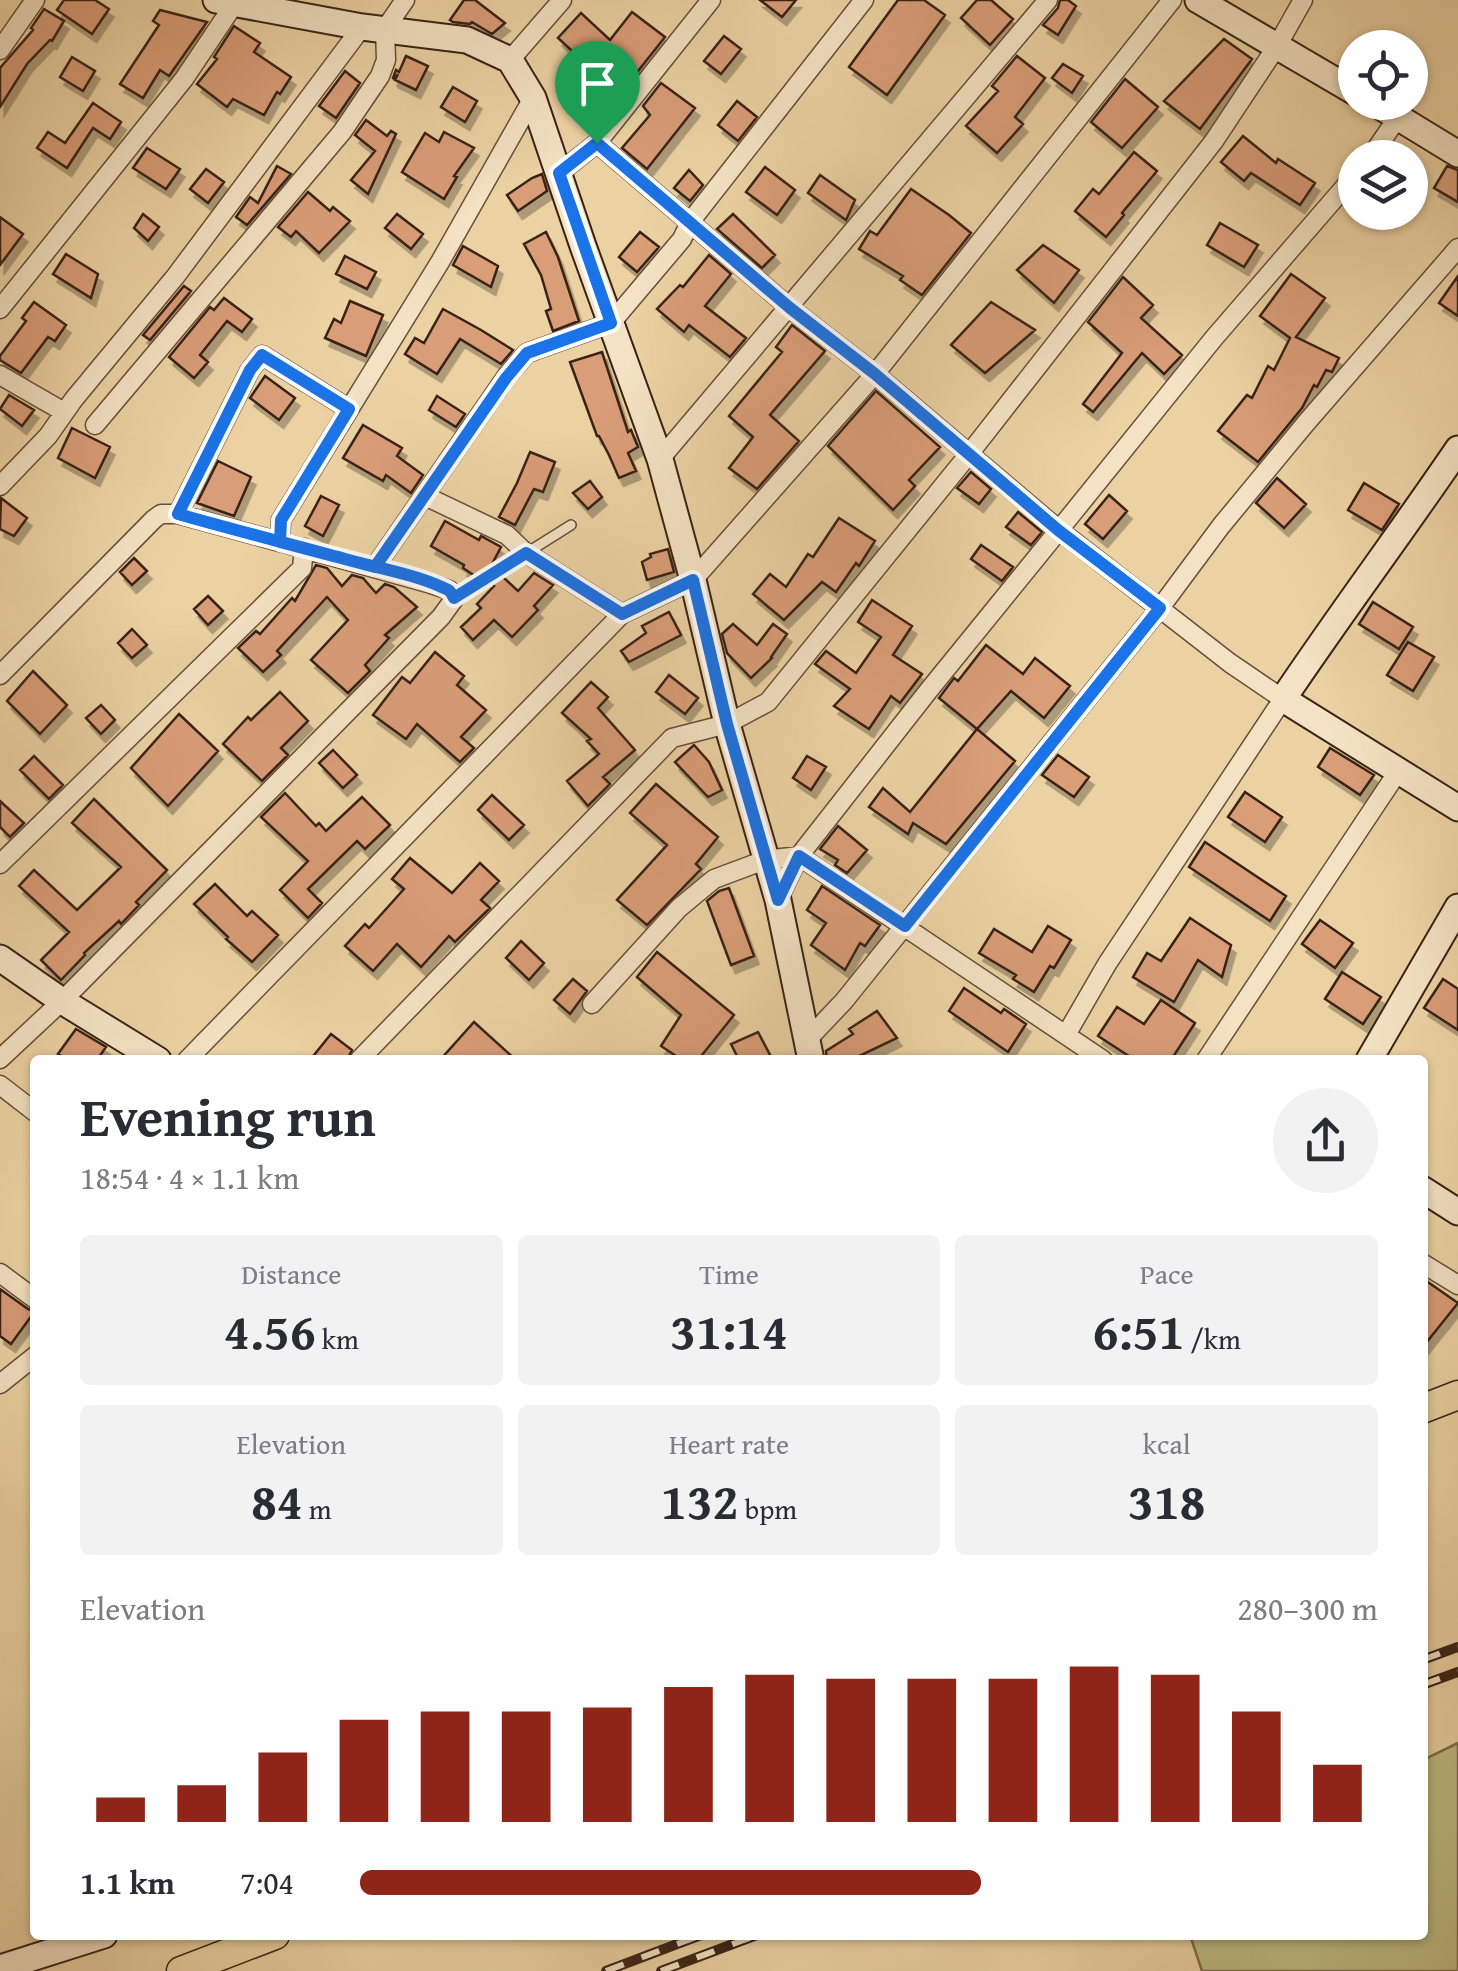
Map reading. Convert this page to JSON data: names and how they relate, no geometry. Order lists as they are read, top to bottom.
{
  "page": {
    "heading": ["Evening run", "18:54 · 4 × 1.1 km"],
    "stats": [
      ["Distance", "4.56 km"],
      ["Time", "31:14"],
      ["Pace", "6:51 /km"],
      ["Elevation", "84 m"],
      ["Heart rate", "132 bpm"],
      ["kcal", "318"]
    ],
    "chart": ["Elevation", "280–300 m"],
    "list": [
      {
        "name": "1.1 km",
        "note": "7:04"
      }
    ]
  }
}
